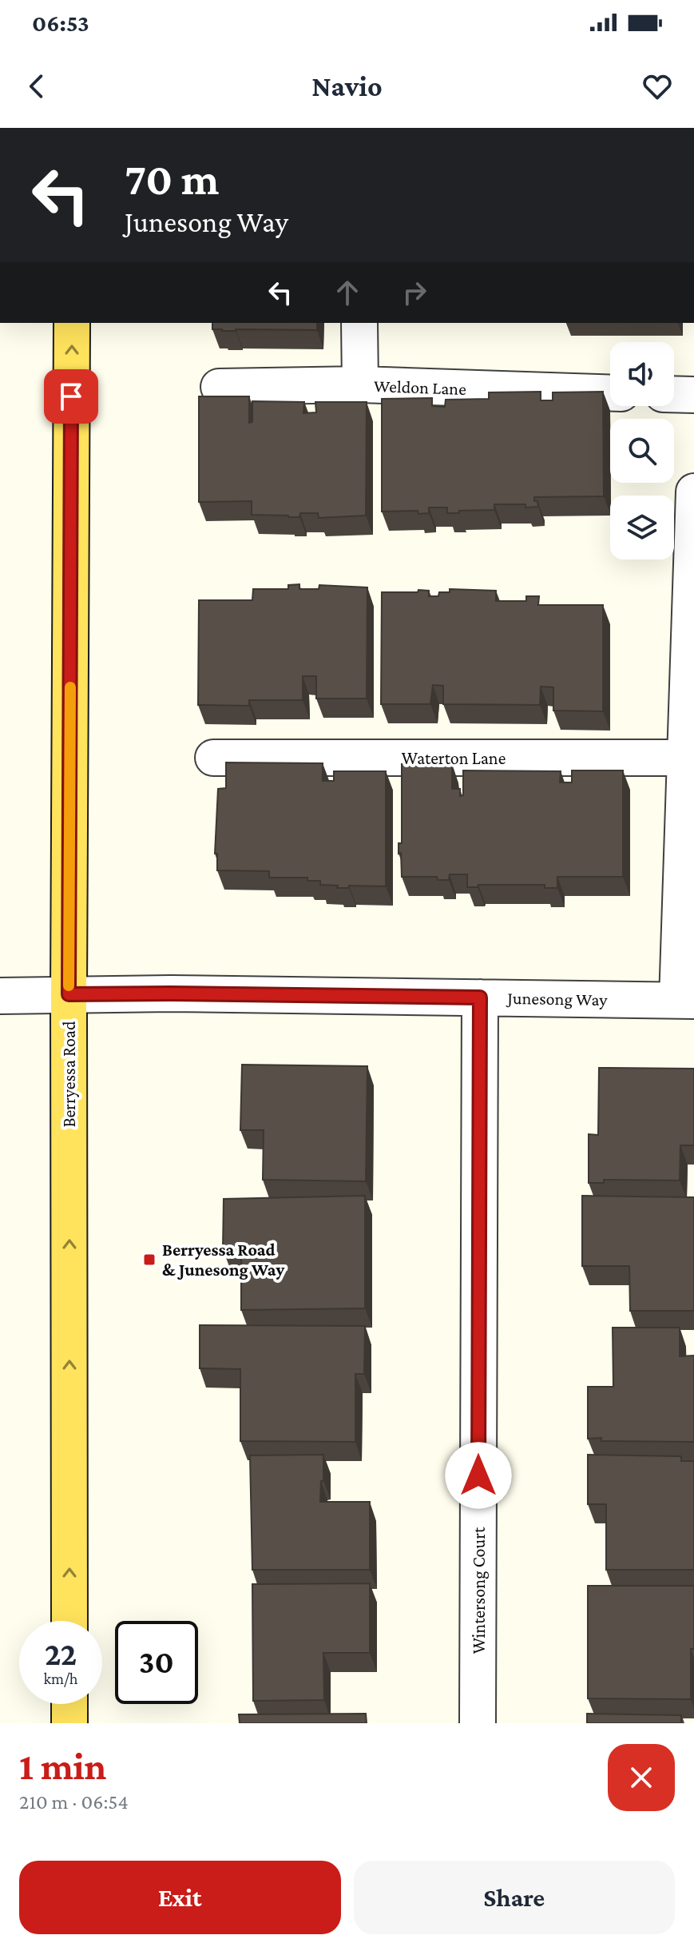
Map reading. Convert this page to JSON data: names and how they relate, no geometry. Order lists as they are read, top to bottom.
{
  "streets": {
    "main road": ["Berryessa Road"],
    "street": [
      "Weldon Lane",
      "Waterton Lane",
      "Junesong Way",
      "Wintersong Court"
    ]
  },
  "crossings": [
    ["Junesong Way", "Berryessa Road"],
    ["Junesong Way", "Wintersong Court"]
  ],
  "one_way": ["Berryessa Road"],
  "places": {
    "transit": ["Berryessa Road & Junesong Way"]
  },
  "page": {
    "status": "06:53",
    "header": "Navio",
    "turn": ["70 m", "Junesong Way"],
    "speed": "22 km/h",
    "limit": "30",
    "heading": ["1 min", "210 m · 06:54"],
    "buttons": ["Exit", "Share"]
  }
}
